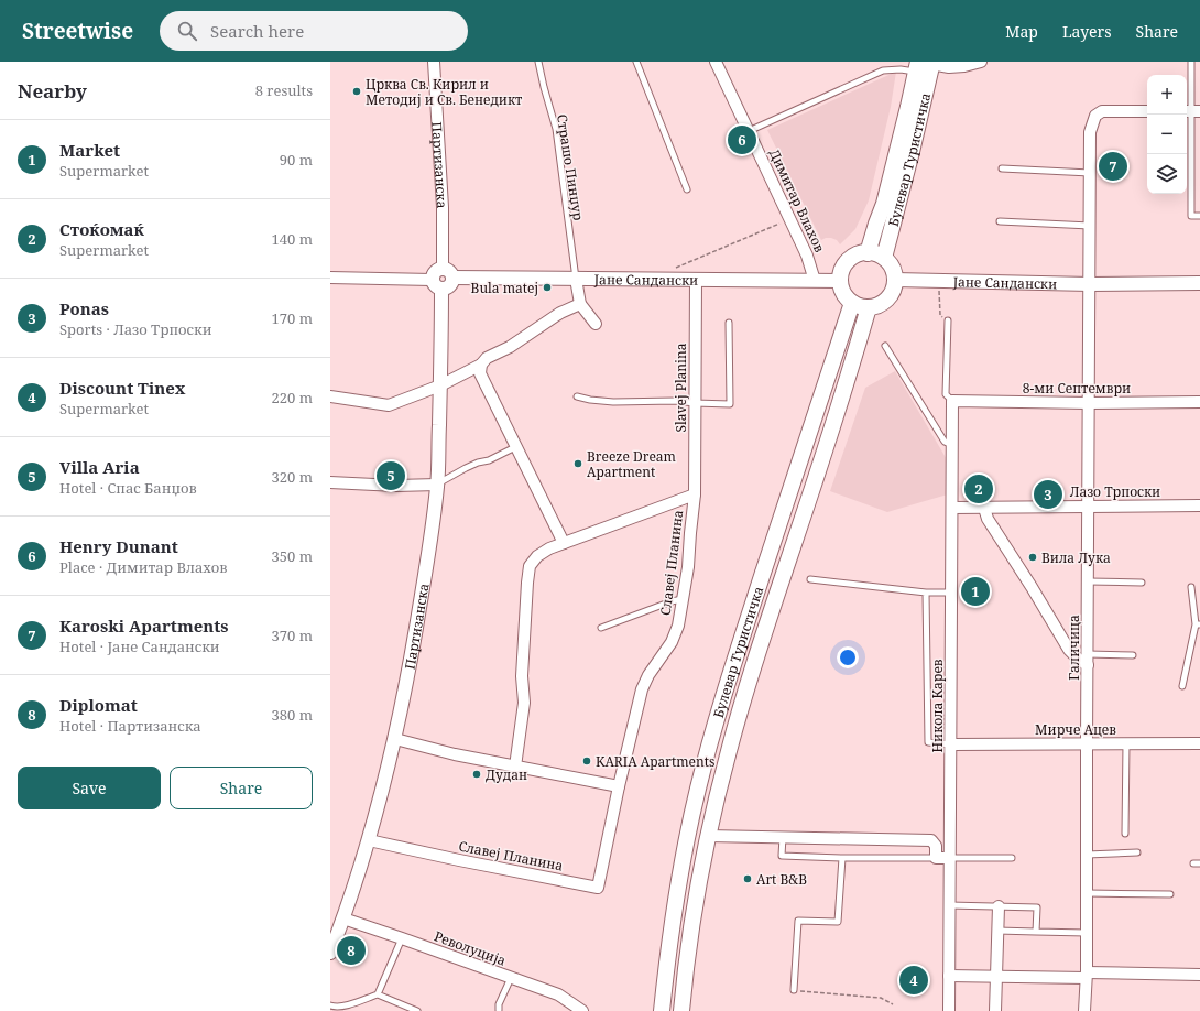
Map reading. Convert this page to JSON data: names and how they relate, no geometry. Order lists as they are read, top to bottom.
{
  "streets": {
    "main road": ["Булевар Туристичка"],
    "street": [
      "Партизанска",
      "Димитар Влахов",
      "Јане Сандански",
      "Slavej Planina",
      "8-ми Септември",
      "Лазо Трпоски",
      "Славеј Планина",
      "Галичица",
      "Никола Карев",
      "Мирче Ацев",
      "Револуција"
    ],
    "lane": ["Страшо Пинџур"]
  },
  "crossings": [
    ["Булевар Туристичка", "Јане Сандански"],
    ["Партизанска", "Јане Сандански"],
    ["Партизанска", "Славеј Планина"],
    ["Партизанска", "Револуција"],
    ["Страшо Пинџур", "Јане Сандански"],
    ["Димитар Влахов", "Јане Сандански"],
    ["Јане Сандански", "Slavej Planina"],
    ["Јане Сандански", "Галичица"],
    ["Slavej Planina", "Славеј Планина"],
    ["8-ми Септември", "Галичица"],
    ["8-ми Септември", "Никола Карев"],
    ["Лазо Трпоски", "Галичица"],
    ["Лазо Трпоски", "Никола Карев"],
    ["Галичица", "Мирче Ацев"],
    ["Никола Карев", "Мирче Ацев"]
  ],
  "places": [
    "Црква Св. Кирил и Методиј и Св. Бенедикт",
    "Bula matej",
    "Breeze Dream Apartment",
    "Вила Лука",
    "KARIA Apartments",
    "Дудан",
    "Art B&B"
  ],
  "page": {
    "header": "Streetwise",
    "search": "Search here",
    "nav": ["Map", "Layers", "Share"],
    "heading": ["Nearby", "8 results"],
    "map_buttons": ["+", "−"],
    "list": [
      {
        "mark": "1",
        "name": "Market",
        "note": "Supermarket",
        "value": "90 m"
      },
      {
        "mark": "2",
        "name": "Стоќомаќ",
        "note": "Supermarket",
        "value": "140 m"
      },
      {
        "mark": "3",
        "name": "Ponas",
        "note": "Sports · Лазо Трпоски",
        "value": "170 m"
      },
      {
        "mark": "4",
        "name": "Discount Tinex",
        "note": "Supermarket",
        "value": "220 m"
      },
      {
        "mark": "5",
        "name": "Villa Aria",
        "note": "Hotel · Спас Банџов",
        "value": "320 m"
      },
      {
        "mark": "6",
        "name": "Henry Dunant",
        "note": "Place · Димитар Влахов",
        "value": "350 m"
      },
      {
        "mark": "7",
        "name": "Karoski Apartments",
        "note": "Hotel · Јане Сандански",
        "value": "370 m"
      },
      {
        "mark": "8",
        "name": "Diplomat",
        "note": "Hotel · Партизанска",
        "value": "380 m"
      }
    ],
    "pins": [
      "6",
      "7",
      "5",
      "2",
      "3",
      "1",
      "8",
      "4"
    ],
    "buttons": ["Save", "Share"]
  }
}
